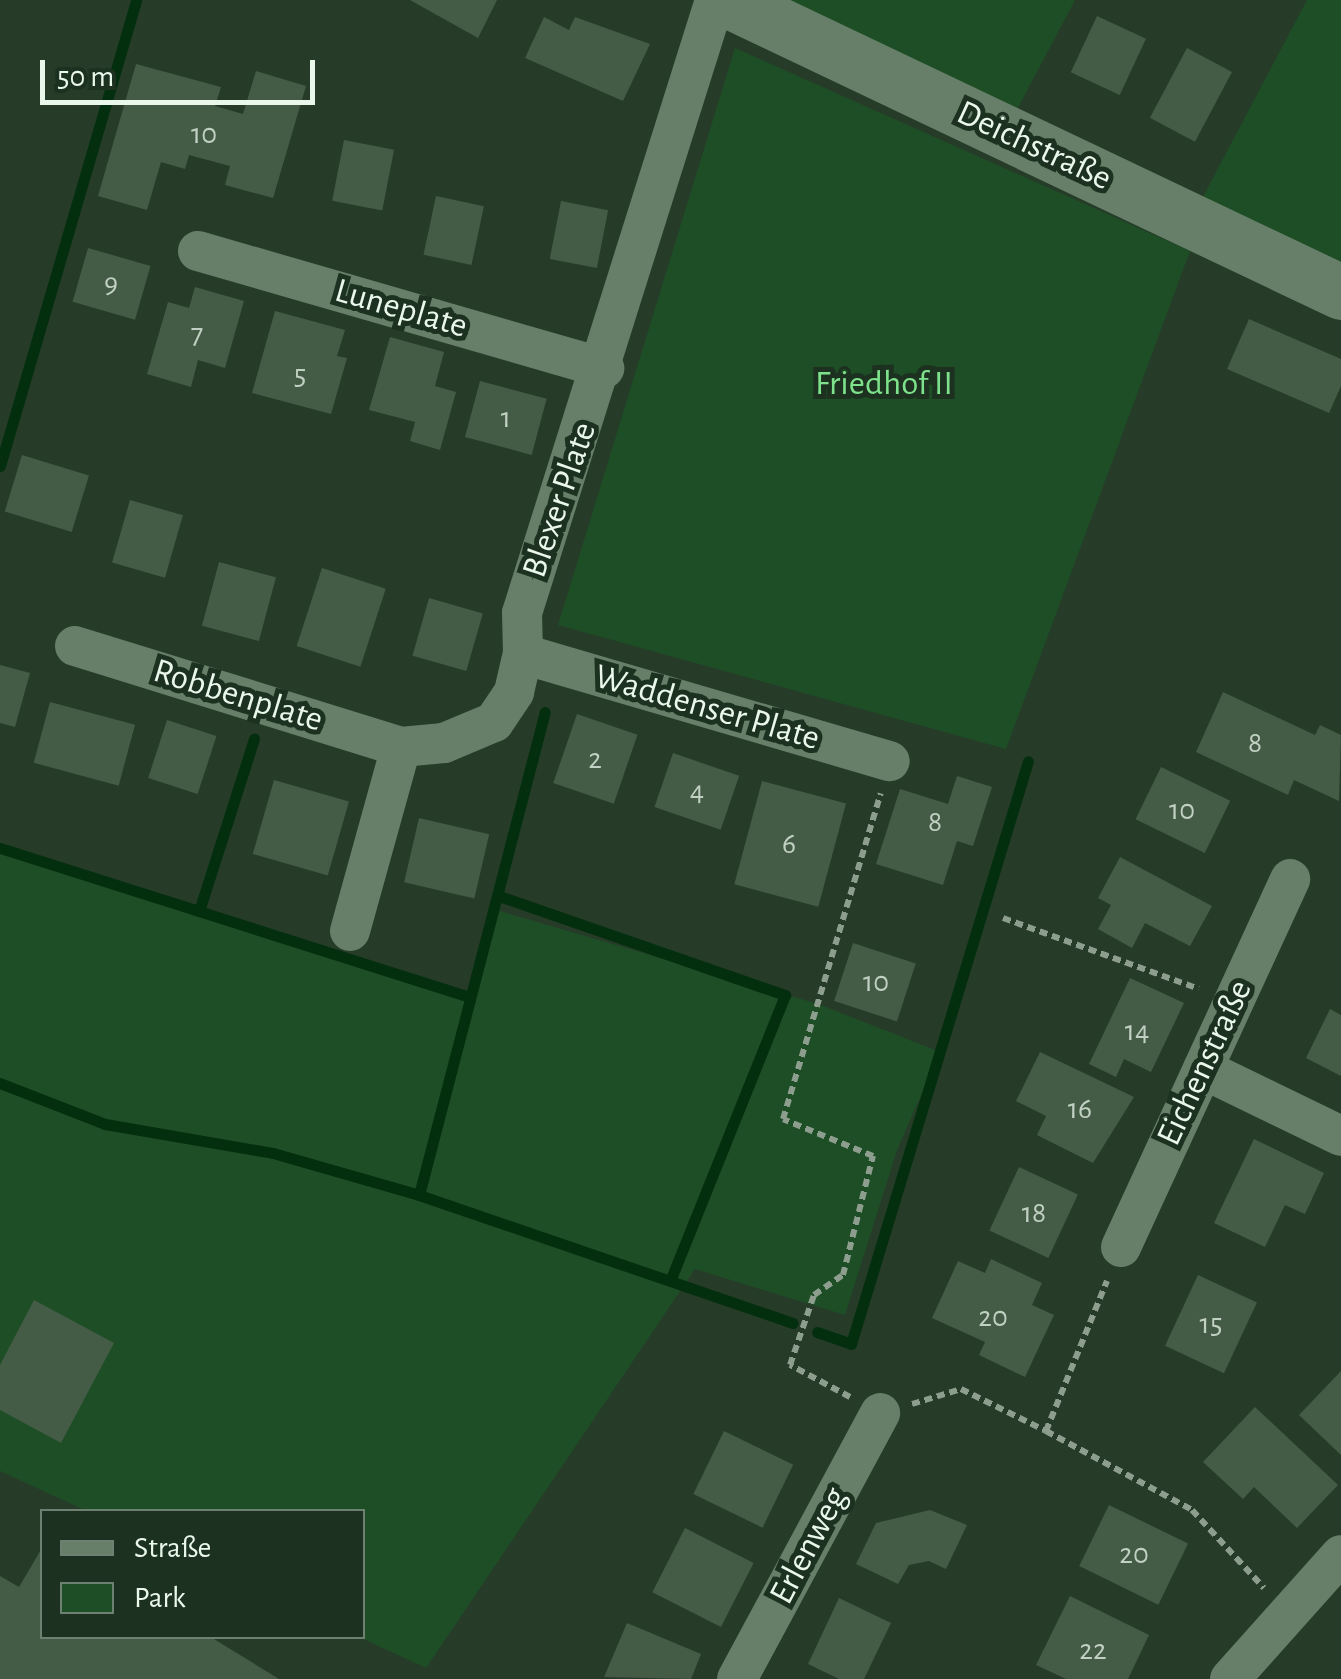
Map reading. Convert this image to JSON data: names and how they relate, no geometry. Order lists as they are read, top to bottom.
{
  "streets": {
    "street": [
      "Deichstraße",
      "Luneplate",
      "Blexer Plate",
      "Robbenplate",
      "Waddenser Plate",
      "Eichenstraße",
      "Erlenweg"
    ]
  },
  "crossings": [
    ["Luneplate", "Blexer Plate"],
    ["Blexer Plate", "Robbenplate"],
    ["Blexer Plate", "Waddenser Plate"]
  ],
  "parks": ["Friedhof II"],
  "house_numbers": [
    "10",
    "9",
    "7",
    "5",
    "1",
    "8",
    "2",
    "4",
    "10",
    "8",
    "6",
    "10",
    "14",
    "16",
    "18",
    "20",
    "15",
    "20",
    "22"
  ],
  "legend": ["Straße", "Park"],
  "scale_bar": "50 m"
}
